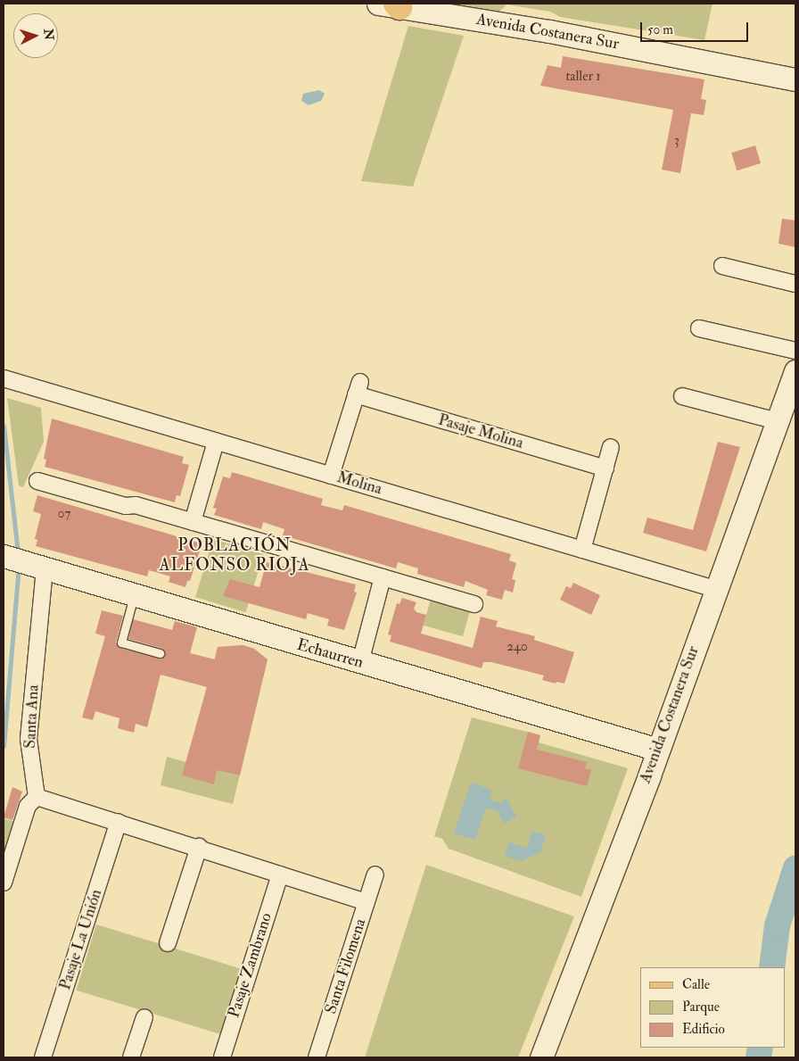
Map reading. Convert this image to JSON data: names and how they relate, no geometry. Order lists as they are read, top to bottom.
{
  "streets": {
    "street": [
      "Avenida Costanera Sur",
      "Pasaje Molina",
      "Molina",
      "Echaurren",
      "Santa Ana",
      "Pasaje La Unión",
      "Pasaje Zambrano",
      "Santa Filomena"
    ]
  },
  "crossings": [
    ["Avenida Costanera Sur", "Molina"],
    ["Avenida Costanera Sur", "Echaurren"],
    ["Pasaje Molina", "Molina"],
    ["Echaurren", "Santa Ana"]
  ],
  "districts": ["POBLACIÓN ALFONSO RIOJA"],
  "house_numbers": [
    "taller 1",
    "3",
    "07",
    "240"
  ],
  "legend": ["Calle", "Parque", "Edificio"],
  "scale_bar": "50 m",
  "north": "right"
}
